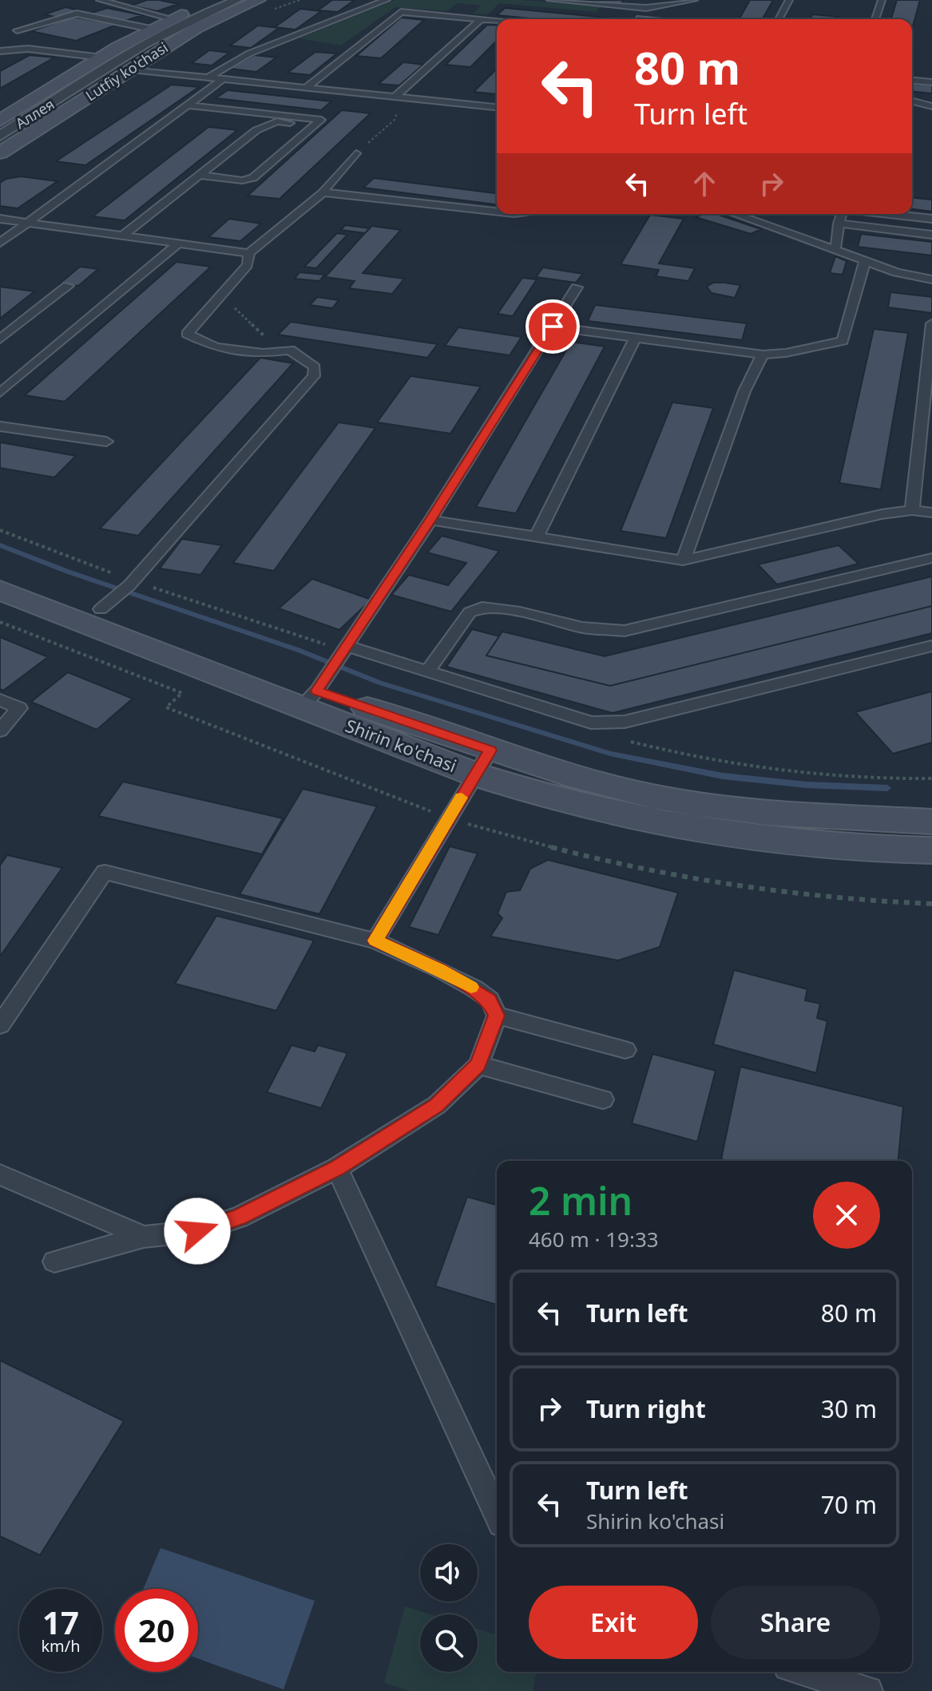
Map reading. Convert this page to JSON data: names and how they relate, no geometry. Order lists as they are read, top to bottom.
{
  "streets": {
    "main road": ["Lutfiy ko'chasi", "Shirin ko'chasi"],
    "street": ["Аллея"]
  },
  "page": {
    "turn": ["80 m", "Turn left"],
    "heading": ["2 min", "460 m · 19:33"],
    "list": [
      {
        "name": "Turn left",
        "value": "80 m"
      },
      {
        "name": "Turn right",
        "value": "30 m"
      },
      {
        "name": "Turn left",
        "note": "Shirin ko'chasi",
        "value": "70 m"
      }
    ],
    "buttons": ["Exit", "Share"],
    "speed": "17 km/h",
    "limit": "20"
  }
}
